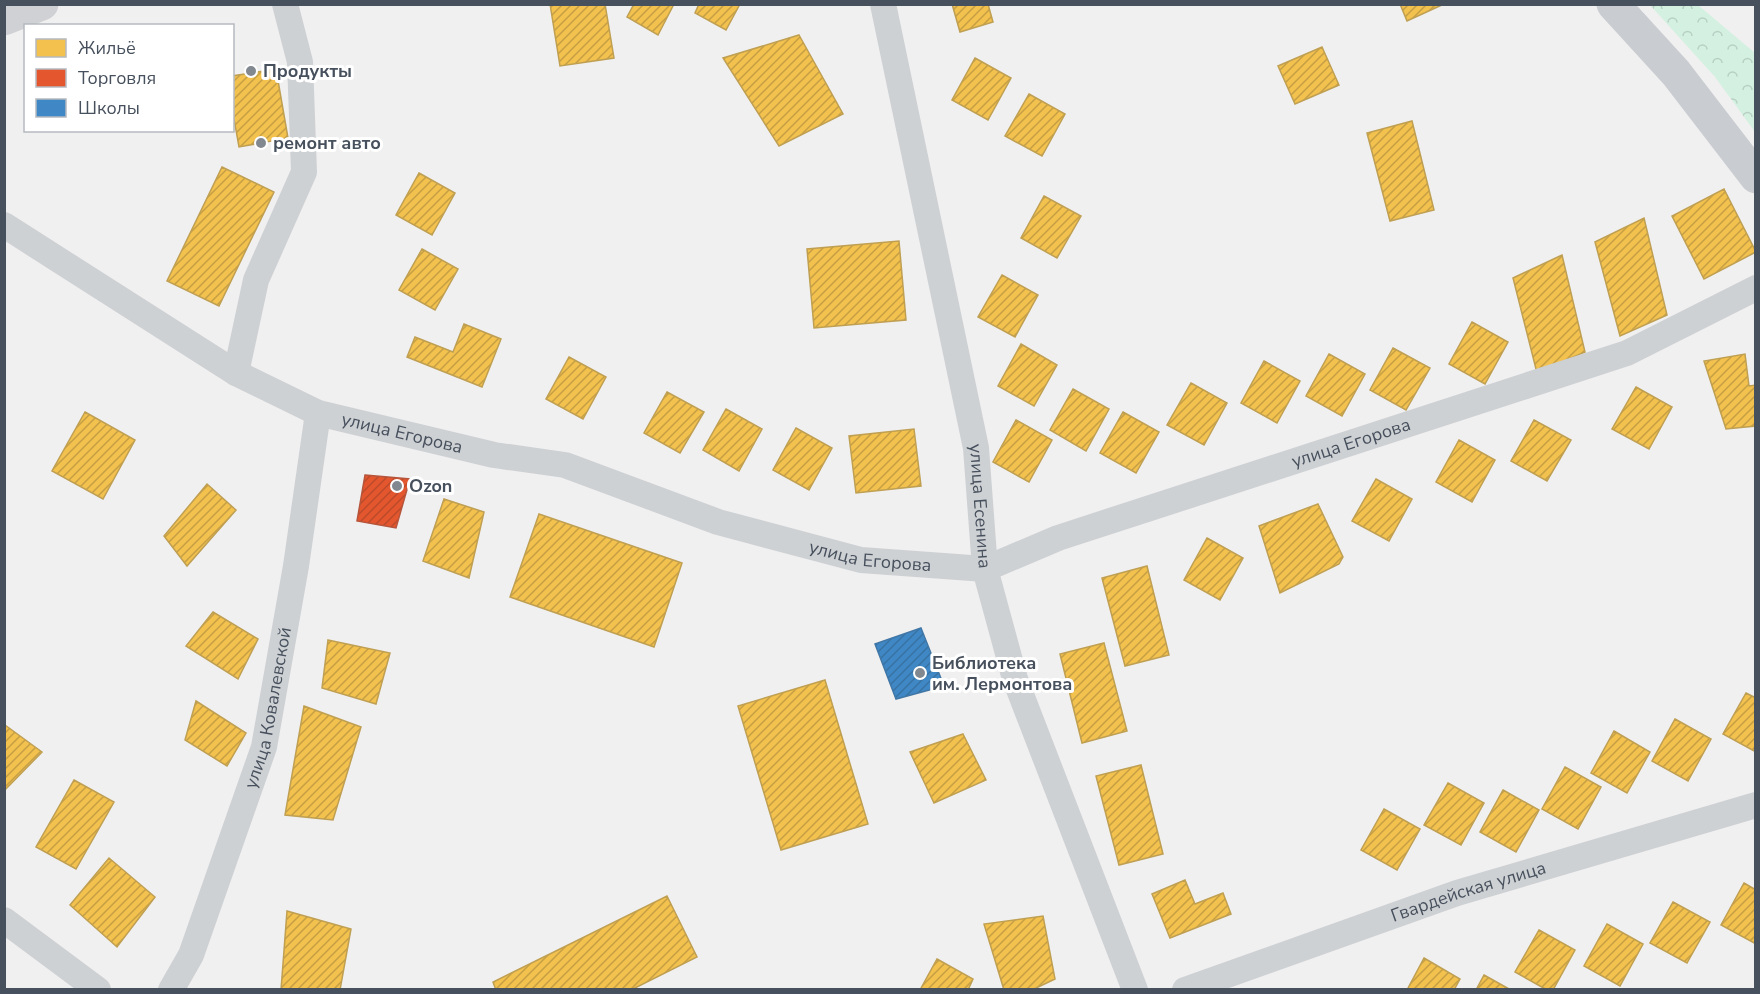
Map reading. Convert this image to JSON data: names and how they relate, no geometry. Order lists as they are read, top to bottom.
{
  "streets": {
    "street": [
      "улица Егорова",
      "улица Есенина",
      "улица Ковалевской",
      "Гвардейская улица"
    ]
  },
  "crossings": [
    ["улица Егорова", "улица Есенина"],
    ["улица Егорова", "улица Ковалевской"]
  ],
  "places": [
    "Продукты",
    "ремонт авто",
    "Ozon",
    "Библиотека им. Лермонтова"
  ],
  "legend": ["Жильё", "Торговля", "Школы"]
}
